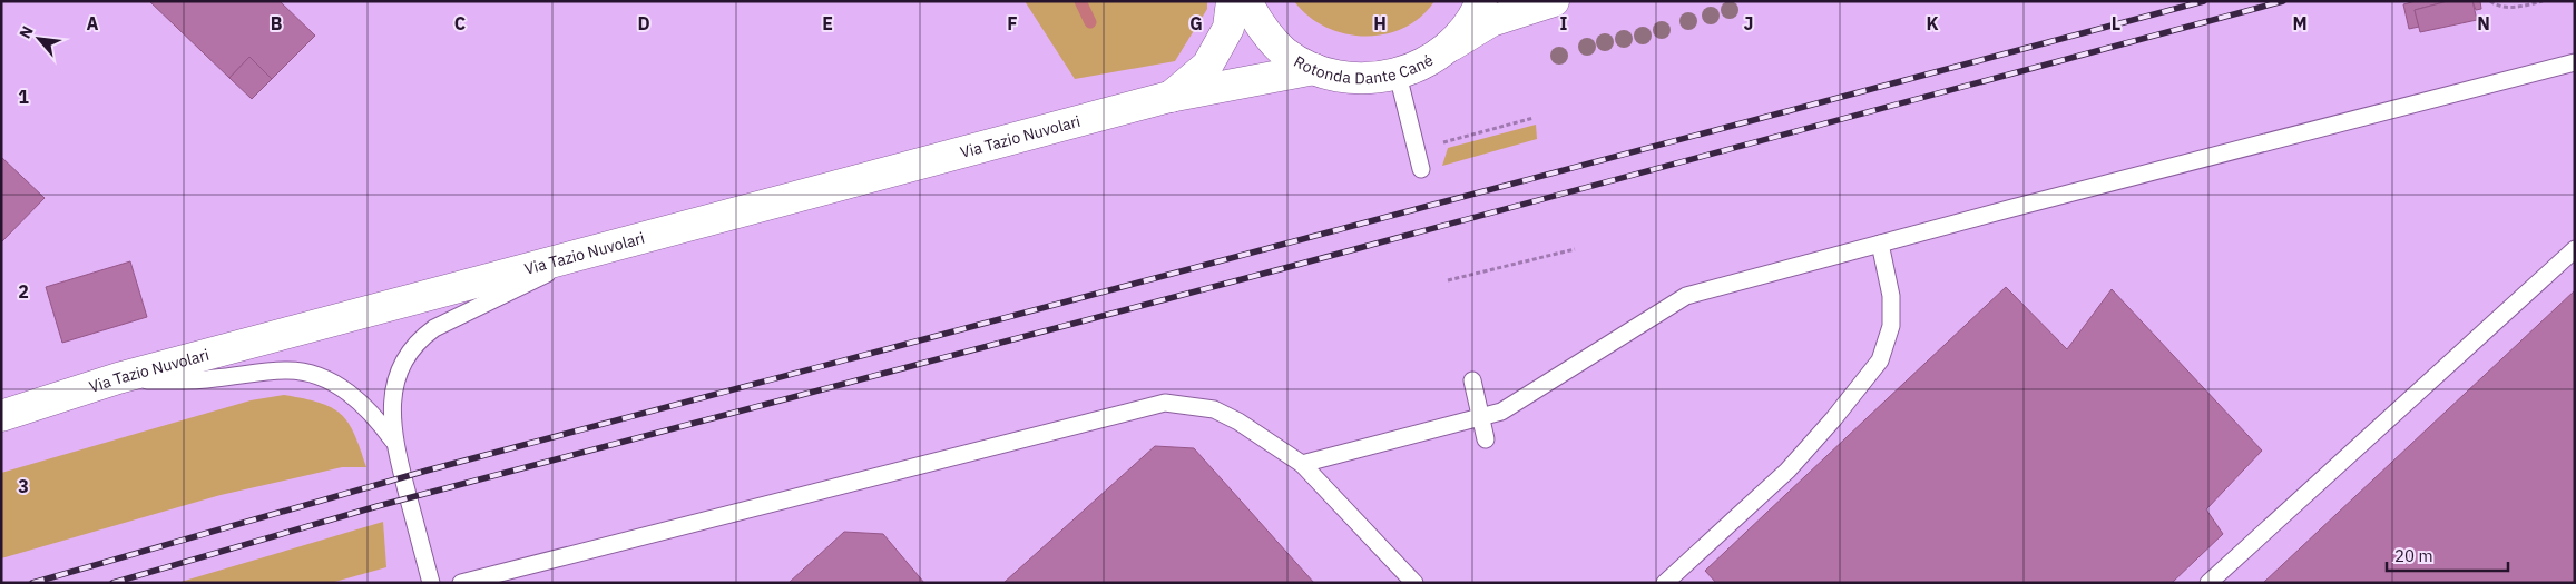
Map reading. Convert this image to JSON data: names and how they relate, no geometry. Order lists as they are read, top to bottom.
{
  "streets": {
    "street": ["Rotonda Dante Cané", "Via Tazio Nuvolari"]
  },
  "crossings": [
    ["Rotonda Dante Cané", "Via Tazio Nuvolari"]
  ],
  "scale_bar": "20 m",
  "north": "top left",
  "grid": {
    "columns": [
      "A",
      "B",
      "C",
      "D",
      "E",
      "F",
      "G",
      "H",
      "I",
      "J",
      "K",
      "L",
      "M",
      "N"
    ],
    "rows": ["1", "2", "3"]
  }
}
